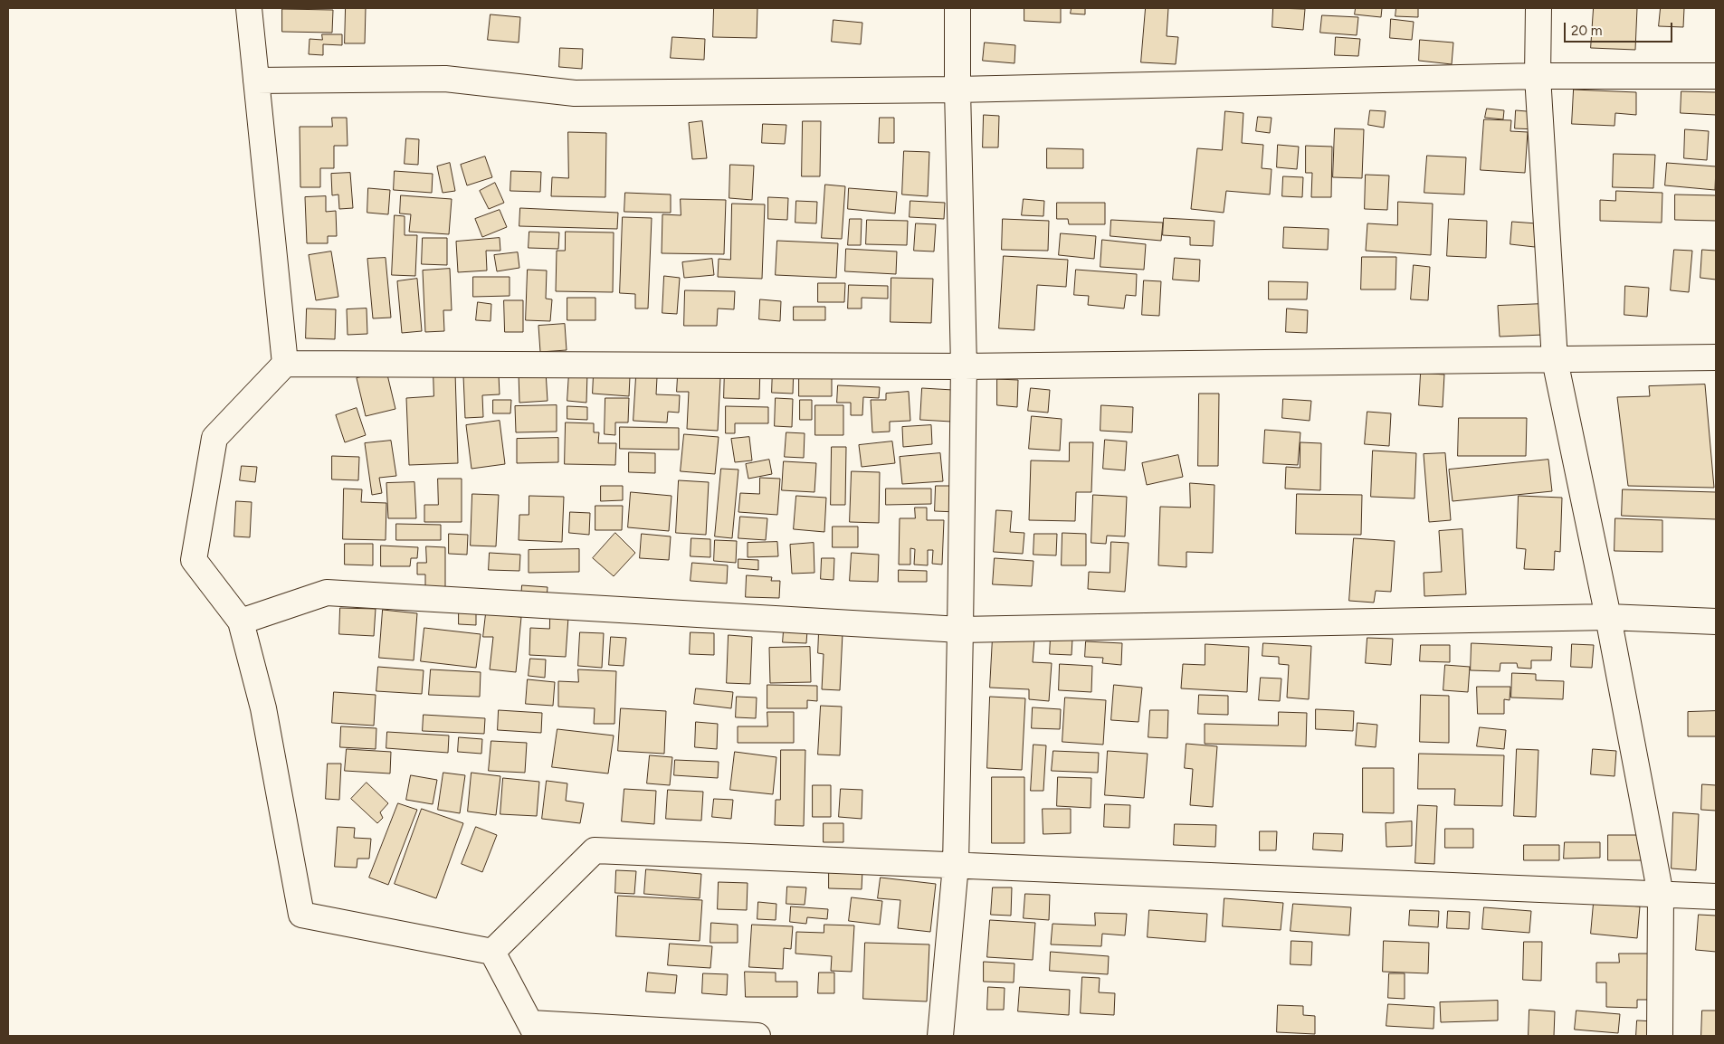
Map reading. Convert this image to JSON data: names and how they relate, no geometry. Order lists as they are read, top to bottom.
{
  "scale_bar": "20 m"
}
